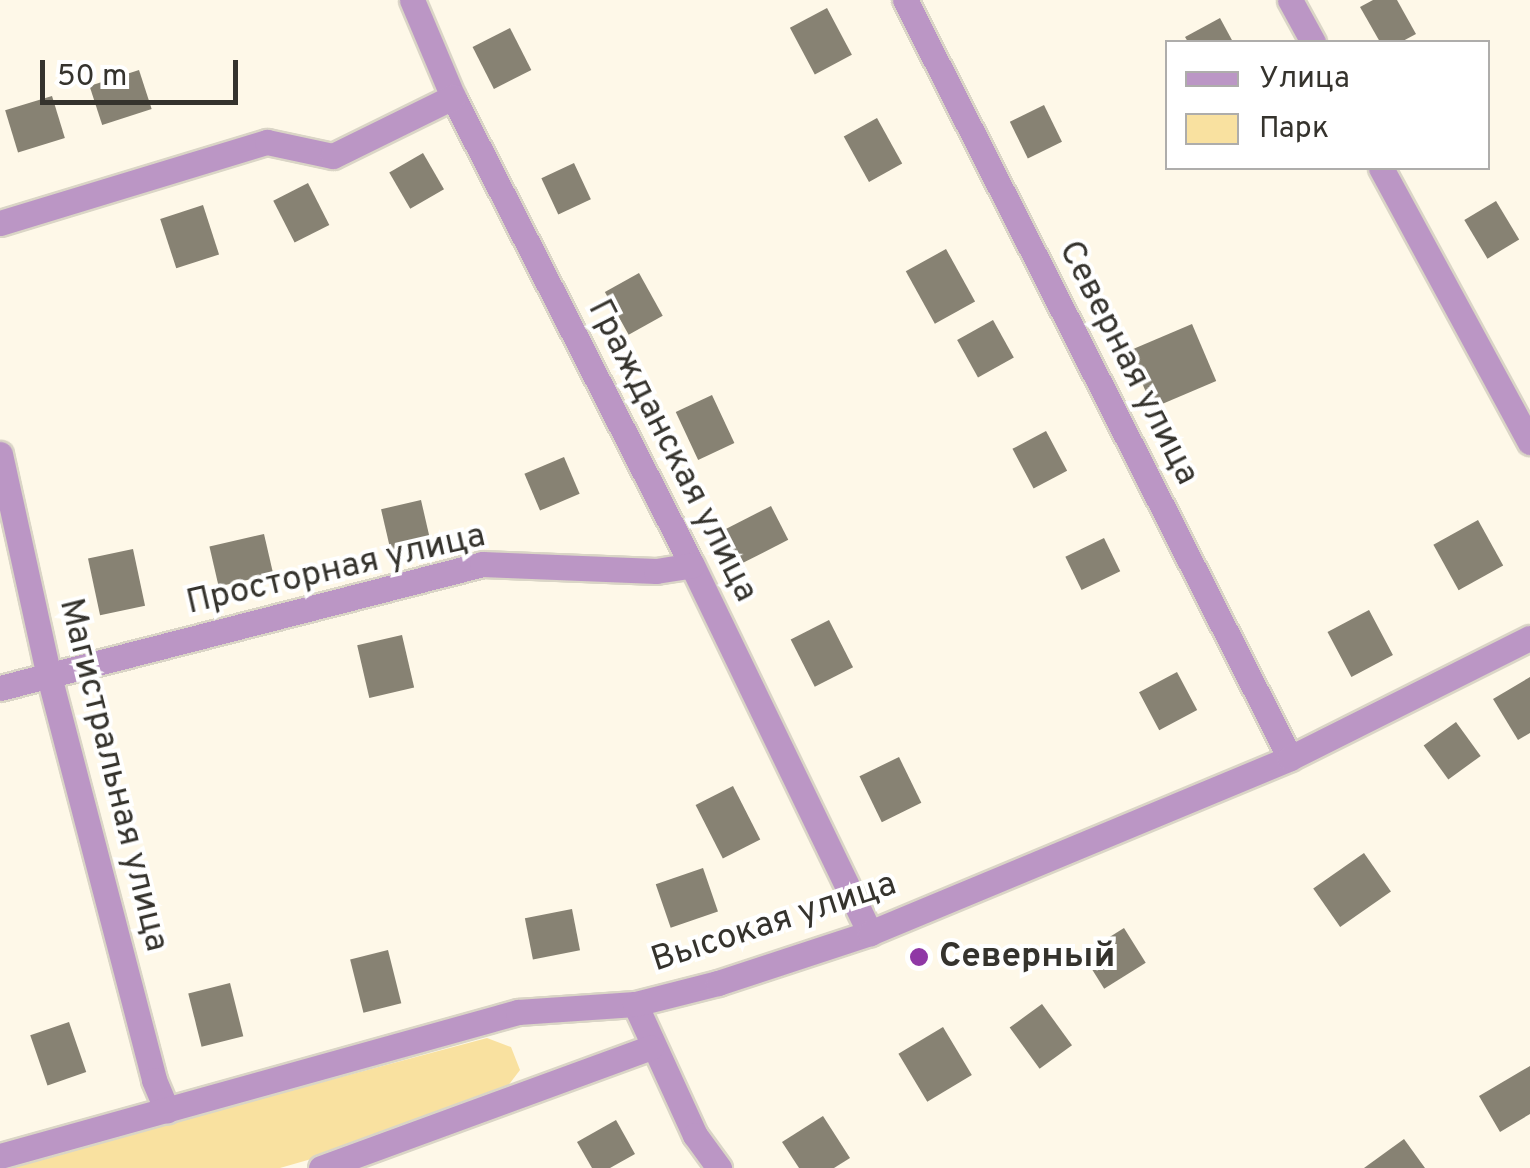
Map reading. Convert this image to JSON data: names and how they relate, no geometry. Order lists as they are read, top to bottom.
{
  "streets": {
    "street": [
      "Северная улица",
      "Гражданская улица",
      "Просторная улица",
      "Магистральная улица",
      "Высокая улица"
    ]
  },
  "crossings": [
    ["Северная улица", "Высокая улица"],
    ["Гражданская улица", "Просторная улица"],
    ["Гражданская улица", "Высокая улица"],
    ["Просторная улица", "Магистральная улица"],
    ["Магистральная улица", "Высокая улица"]
  ],
  "places": ["Северный"],
  "legend": ["Улица", "Парк"],
  "scale_bar": "50 m"
}
